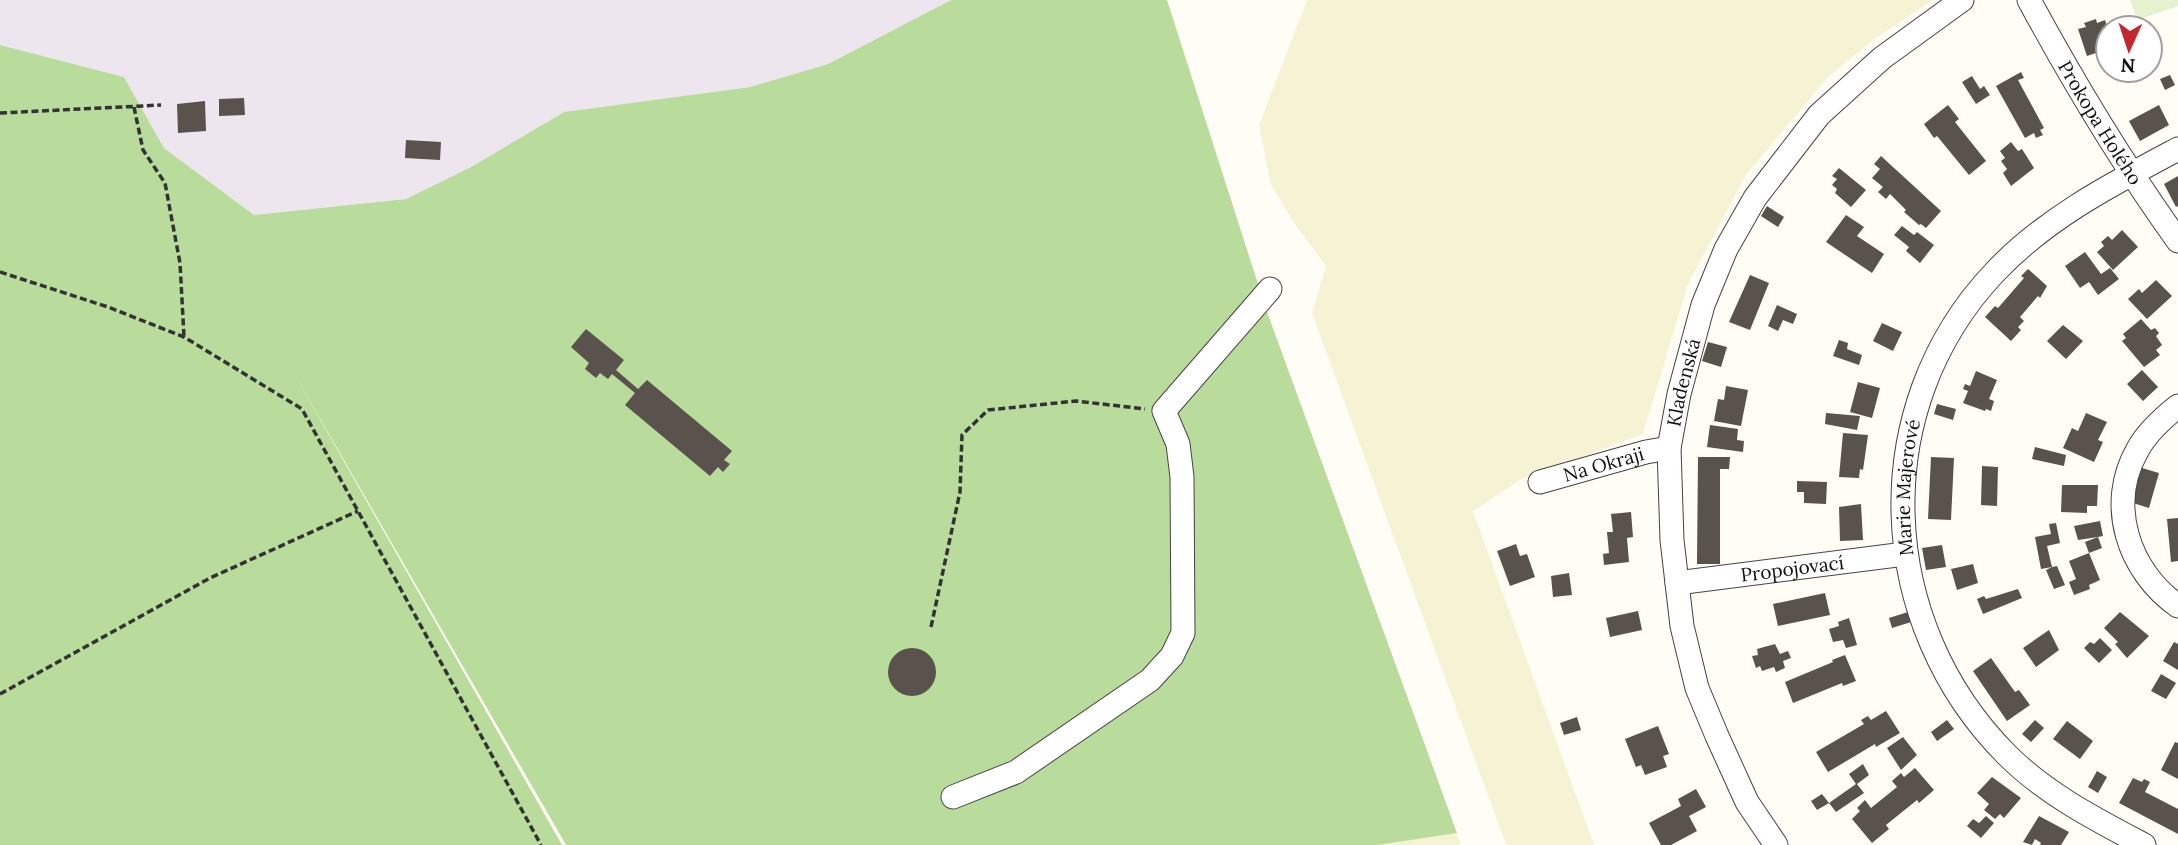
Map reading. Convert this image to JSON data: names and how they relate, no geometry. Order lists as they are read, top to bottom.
{
  "streets": {
    "street": [
      "Prokopa Holého",
      "Kladenská",
      "Na Okraji",
      "Marie Majerové",
      "Propojovací"
    ]
  },
  "crossings": [
    ["Prokopa Holého", "Marie Majerové"],
    ["Kladenská", "Na Okraji"],
    ["Kladenská", "Propojovací"],
    ["Marie Majerové", "Propojovací"]
  ],
  "north": "bottom"
}
